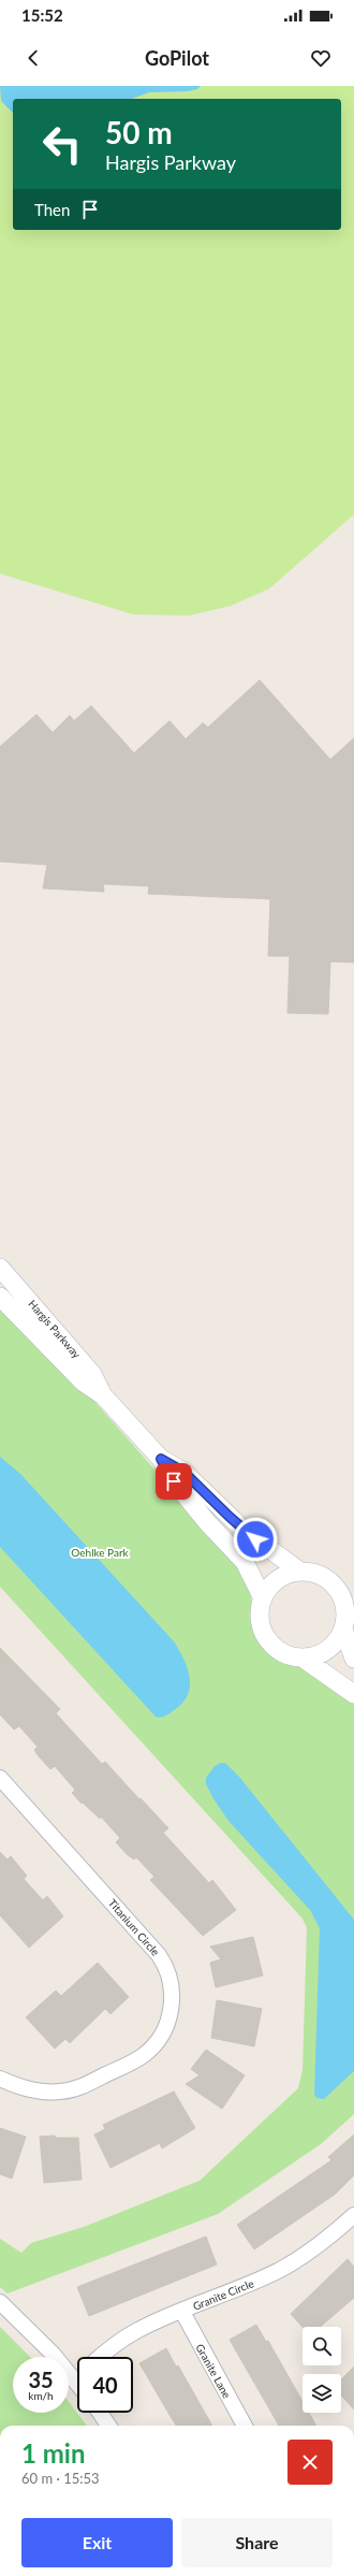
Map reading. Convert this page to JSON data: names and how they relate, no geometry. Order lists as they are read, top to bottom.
{
  "streets": {
    "street": [
      "Hargis Parkway",
      "Titanium Circle",
      "Granite Circle",
      "Granite Lane"
    ]
  },
  "crossings": [
    ["Granite Circle", "Granite Lane"]
  ],
  "parks": ["Oehlke Park"],
  "page": {
    "status": "15:52",
    "header": "GoPilot",
    "turn": ["50 m", "Hargis Parkway"],
    "then": "Then",
    "speed": "35 km/h",
    "limit": "40",
    "heading": ["1 min", "60 m · 15:53"],
    "buttons": ["Exit", "Share"]
  }
}
